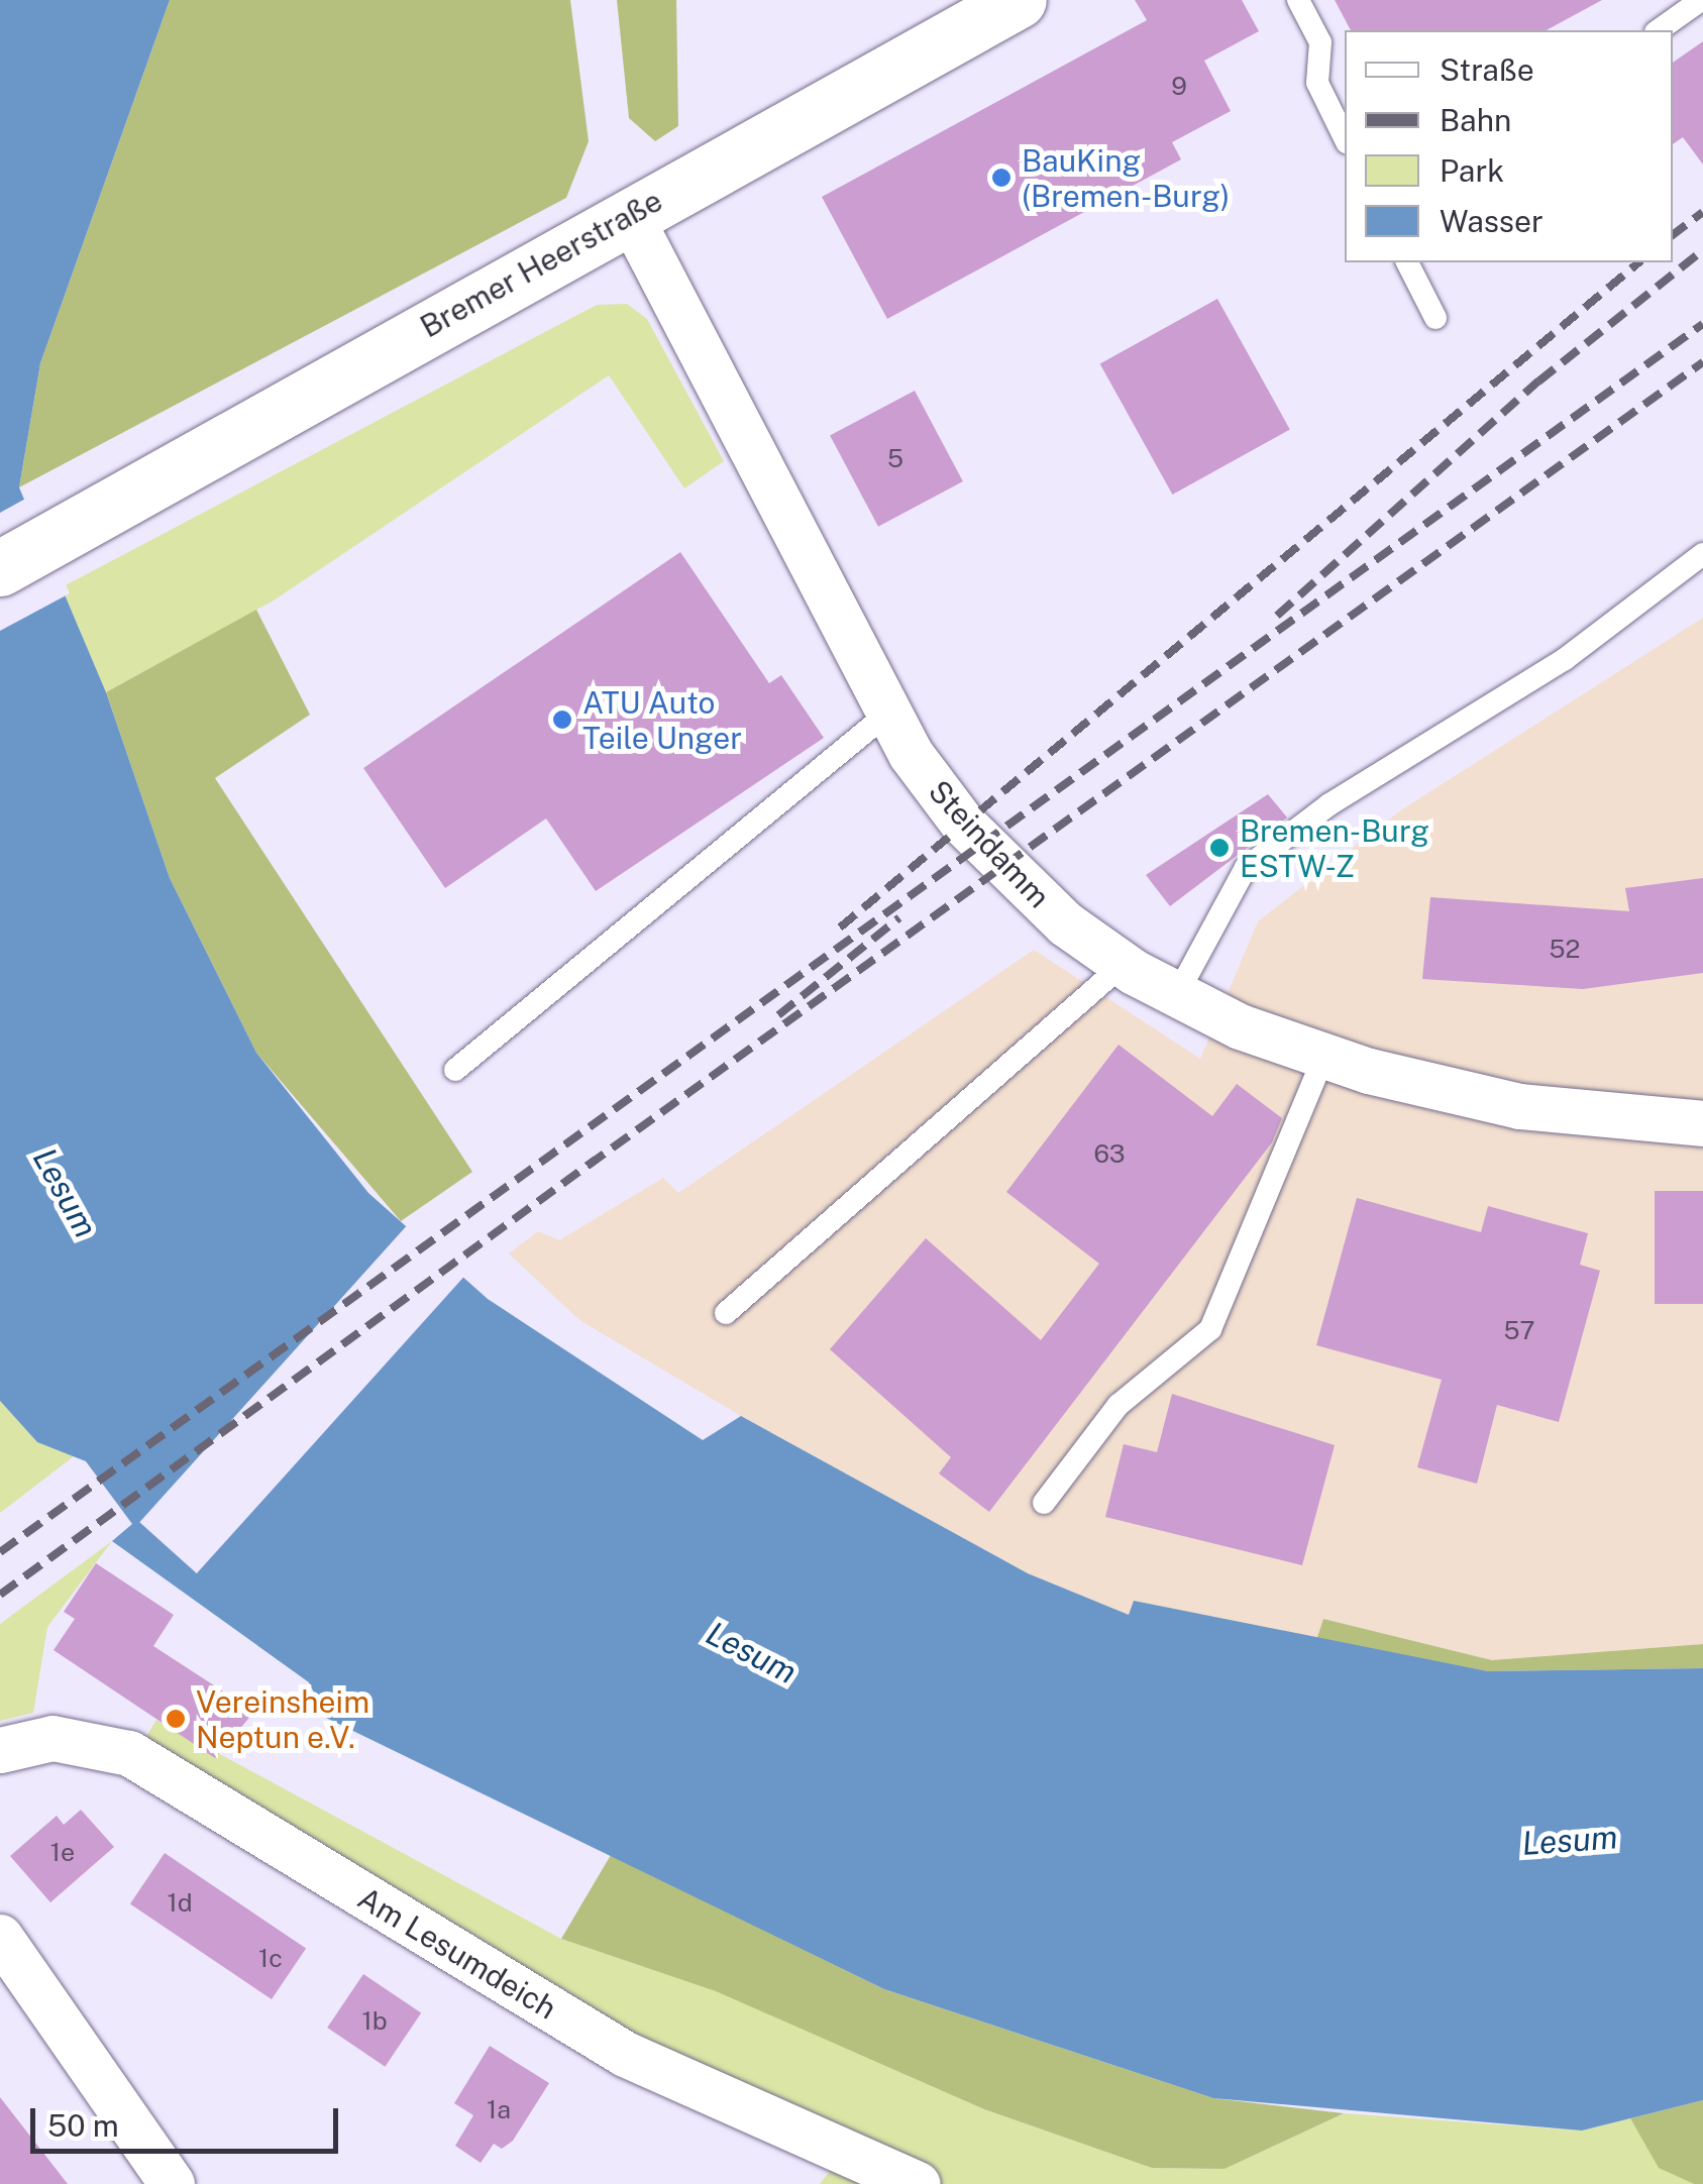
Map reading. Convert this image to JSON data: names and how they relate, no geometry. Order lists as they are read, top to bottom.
{
  "streets": {
    "main road": ["Bremer Heerstraße"],
    "street": ["Steindamm", "Am Lesumdeich"]
  },
  "crossings": [
    ["Bremer Heerstraße", "Steindamm"]
  ],
  "water": ["Lesum"],
  "places": [
    "BauKing (Bremen-Burg)",
    "ATU Auto Teile Unger",
    "Bremen-Burg ESTW-Z",
    "Vereinsheim Neptun e.V."
  ],
  "house_numbers": [
    "9",
    "5",
    "52",
    "63",
    "57",
    "1e",
    "1d",
    "1c",
    "1b",
    "1a"
  ],
  "legend": [
    "Straße",
    "Bahn",
    "Park",
    "Wasser"
  ],
  "scale_bar": "50 m"
}
